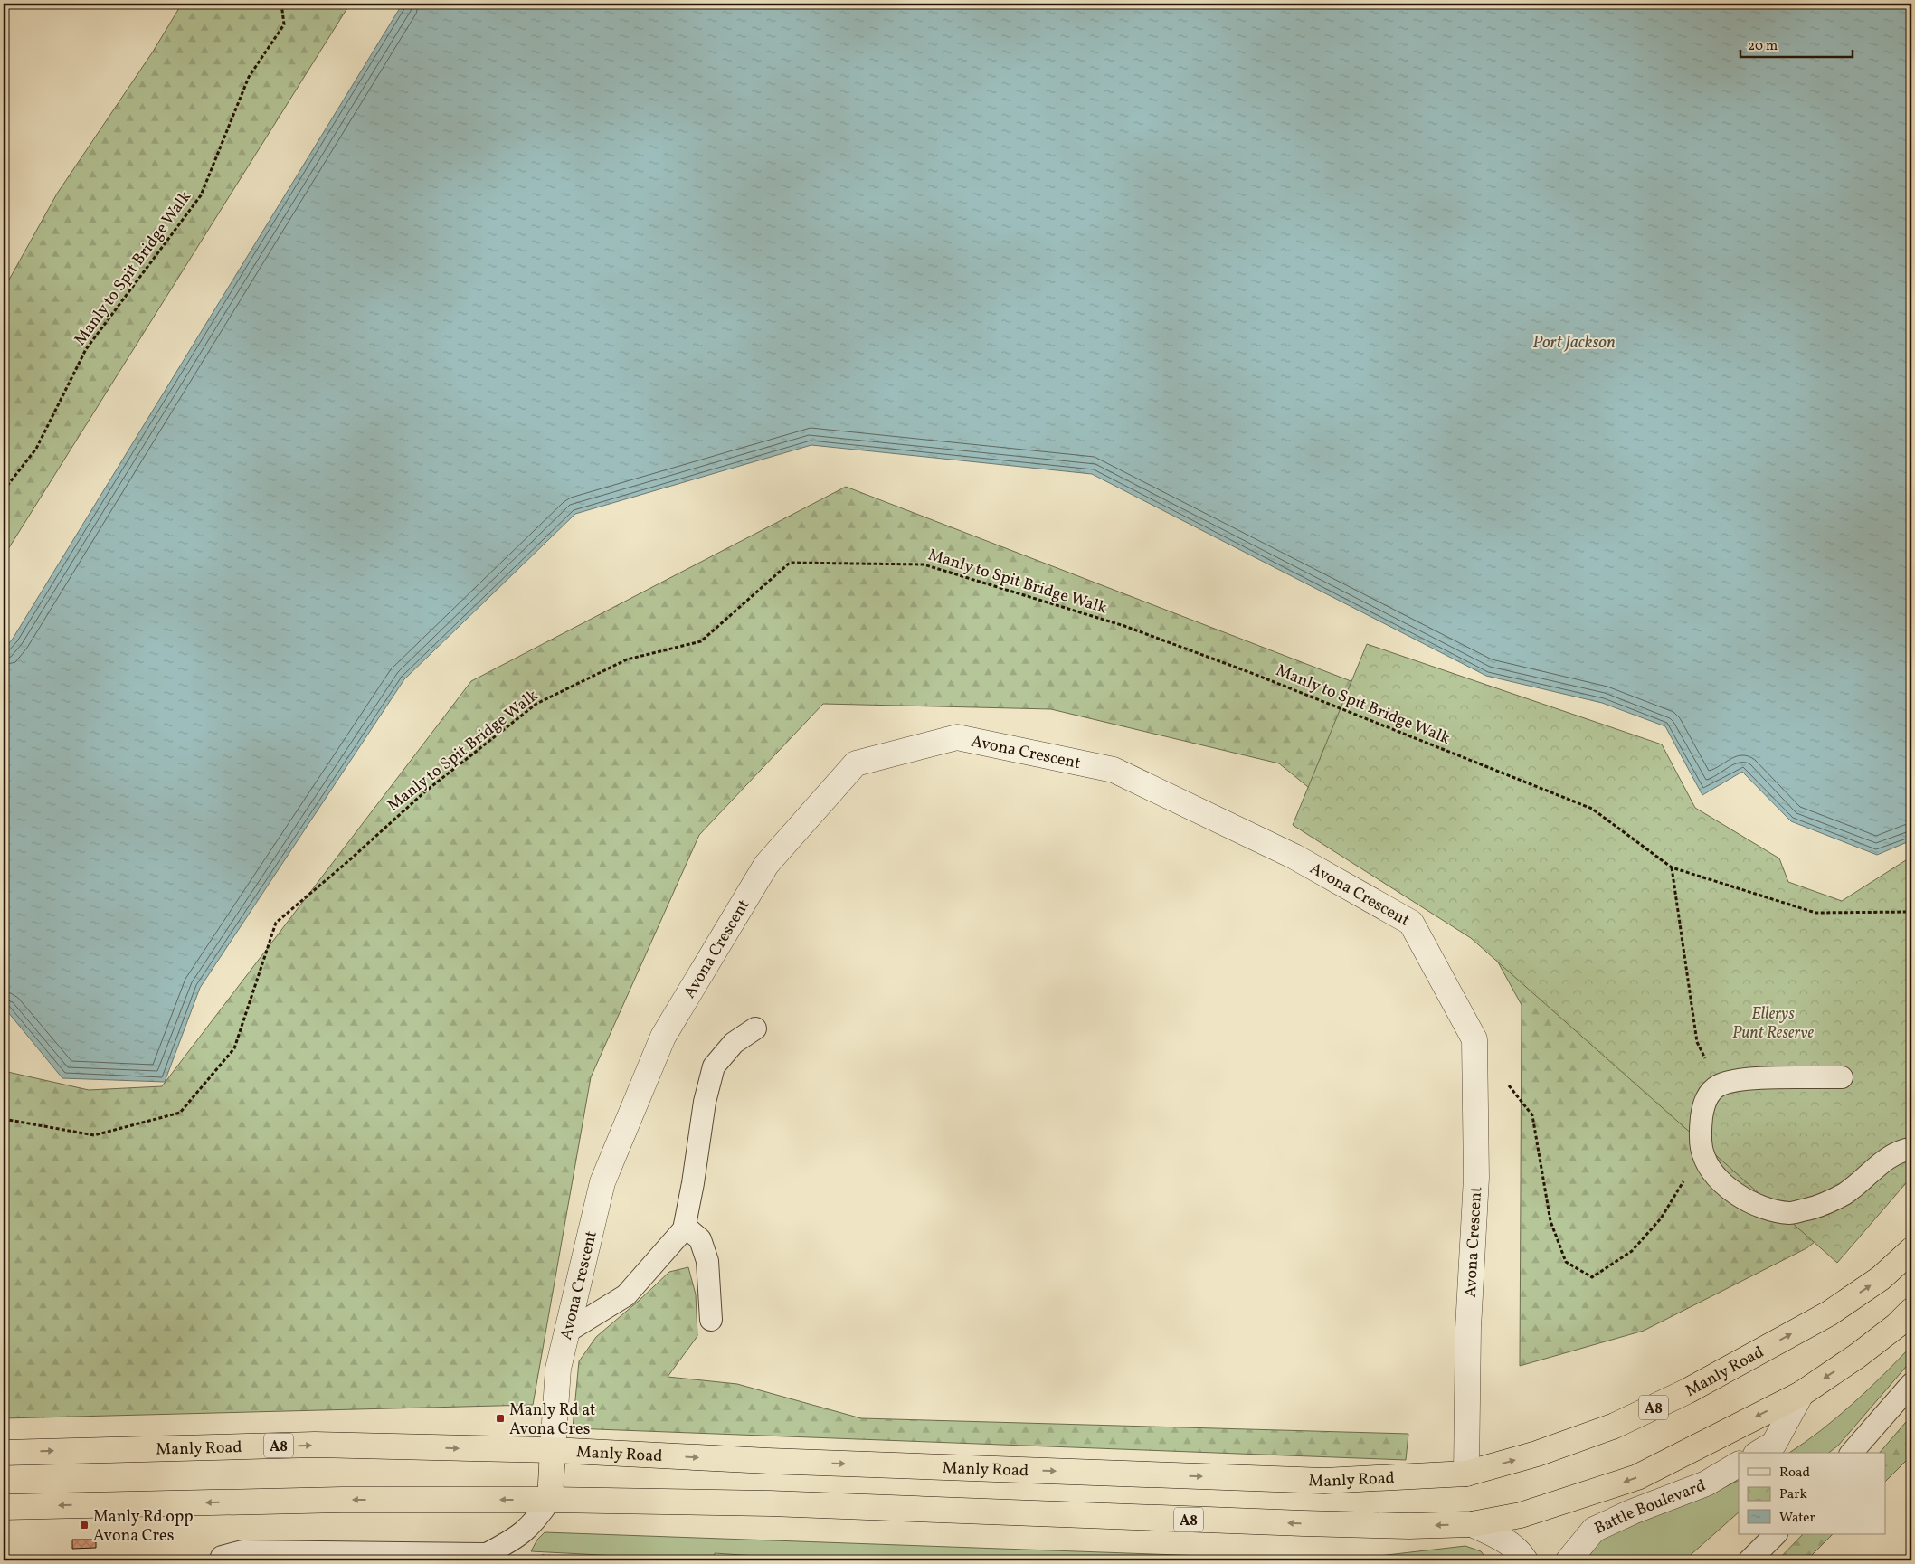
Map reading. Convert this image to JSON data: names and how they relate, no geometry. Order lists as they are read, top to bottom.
{
  "streets": {
    "highway": ["Avona Crescent", "Manly Road", "A8"],
    "street": ["Battle Boulevard"],
    "path": ["Manly to Spit Bridge Walk"]
  },
  "crossings": [
    ["Avona Crescent", "Manly Road"],
    ["Avona Crescent", "A8"]
  ],
  "water": ["Port Jackson"],
  "parks": ["Ellerys Punt Reserve"],
  "places": {
    "transit": ["Manly Rd at Avona Cres", "Manly Rd opp Avona Cres"]
  },
  "legend": ["Road", "Park", "Water"],
  "scale_bar": "20 m"
}
